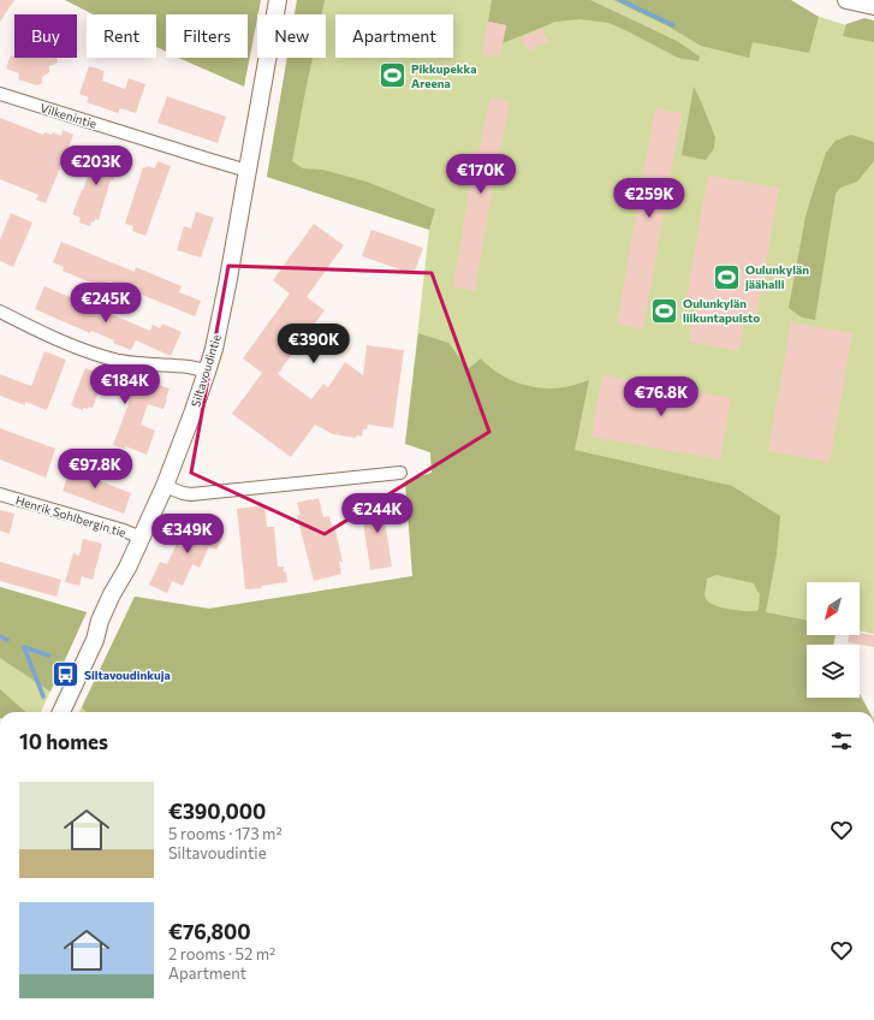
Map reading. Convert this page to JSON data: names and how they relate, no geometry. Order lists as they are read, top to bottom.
{
  "streets": {
    "main road": ["Siltavoudintie"],
    "street": ["Vilkenintie", "Henrik Sohlbergin tie"]
  },
  "crossings": [
    ["Vilkenintie", "Siltavoudintie"],
    ["Siltavoudintie", "Henrik Sohlbergin tie"]
  ],
  "places": {
    "sports": ["Pikkupekka Areena", "Oulunkylän jäähalli", "Oulunkylän liikuntapuisto"],
    "bus stop": ["Siltavoudinkuja"]
  },
  "north": "bottom left",
  "page": {
    "chip": [
      "Buy",
      "Rent",
      "Filters",
      "New",
      "Apartment"
    ],
    "price": [
      "€203K",
      "€170K",
      "€259K",
      "€245K",
      "€390K",
      "€184K",
      "€76.8K",
      "€97.8K",
      "€244K",
      "€349K"
    ],
    "heading": "10 homes",
    "list": [
      {
        "name": "€390,000",
        "note": "5 rooms · 173 m² · Siltavoudintie"
      },
      {
        "name": "€76,800",
        "note": "2 rooms · 52 m² · Apartment"
      }
    ]
  }
}
